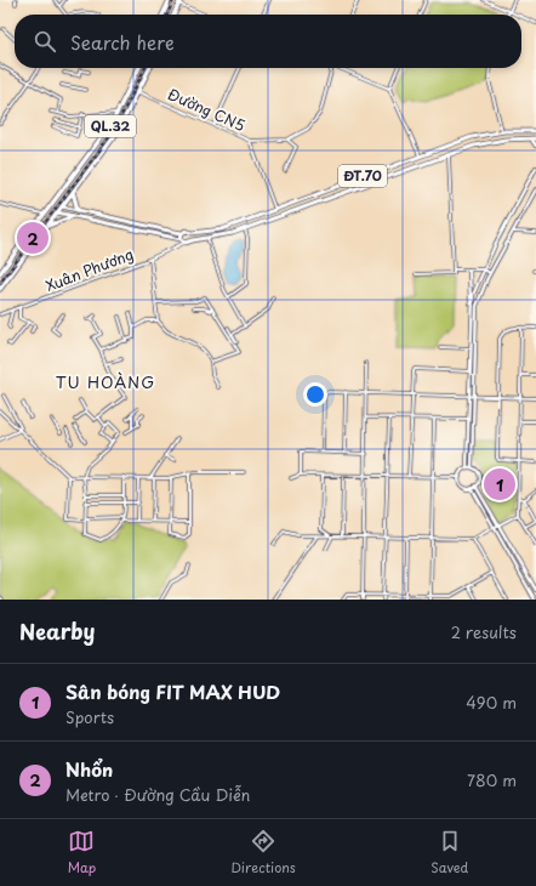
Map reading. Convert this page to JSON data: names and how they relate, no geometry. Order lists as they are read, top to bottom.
{
  "streets": {
    "highway": ["QL.32"],
    "main road": ["ĐT.70"],
    "street": ["Đường CN5", "Xuân Phương"]
  },
  "crossings": [
    ["Đường CN5", "QL.32"],
    ["Đường CN5", "ĐT.70"]
  ],
  "districts": ["TU HOÀNG"],
  "page": {
    "search": "Search here",
    "pins": ["2", "1"],
    "heading": ["Nearby", "2 results"],
    "list": [
      {
        "mark": "1",
        "name": "Sân bóng FIT MAX HUD",
        "note": "Sports",
        "value": "490 m"
      },
      {
        "mark": "2",
        "name": "Nhổn",
        "note": "Metro · Đường Cầu Diễn",
        "value": "780 m"
      }
    ],
    "nav": ["Map", "Directions", "Saved"]
  }
}
